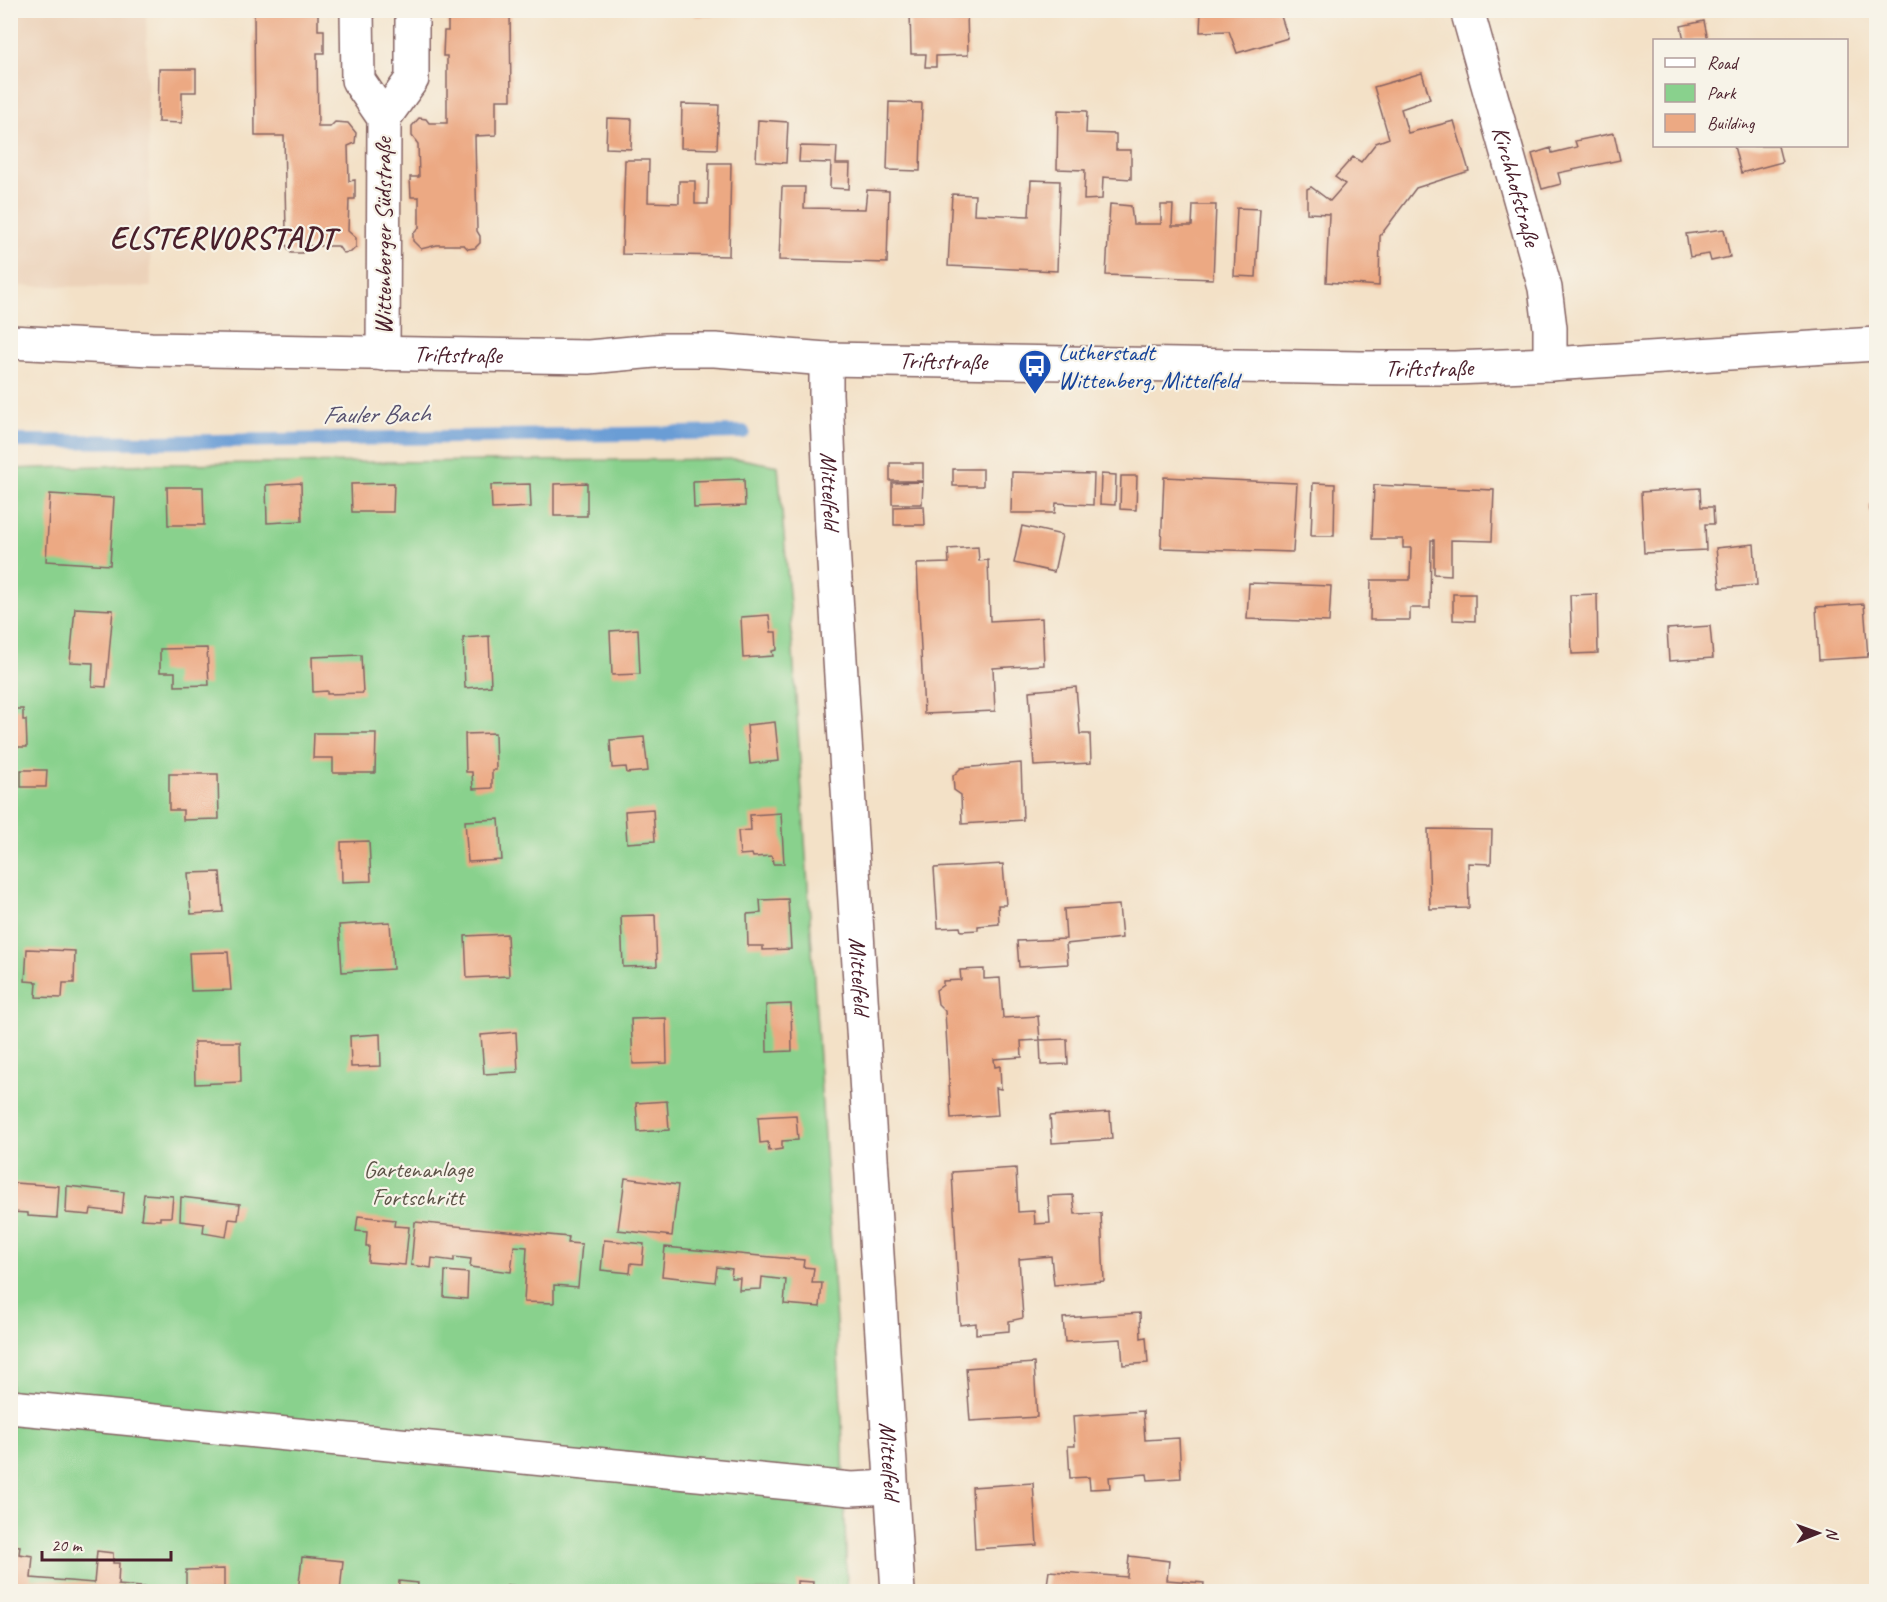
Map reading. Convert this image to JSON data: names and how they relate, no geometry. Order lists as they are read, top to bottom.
{
  "streets": {
    "street": [
      "Kirchhofstraße",
      "Wittenberger Südstraße",
      "Triftstraße",
      "Mittelfeld"
    ]
  },
  "crossings": [
    ["Kirchhofstraße", "Triftstraße"],
    ["Wittenberger Südstraße", "Triftstraße"],
    ["Triftstraße", "Mittelfeld"]
  ],
  "districts": ["ELSTERVORSTADT"],
  "water": ["Fauler Bach"],
  "parks": ["Gartenanlage Fortschritt"],
  "places": {
    "bus stop": ["Lutherstadt Wittenberg, Mittelfeld"]
  },
  "legend": ["Road", "Park", "Building"],
  "scale_bar": "20 m",
  "north": "right"
}
